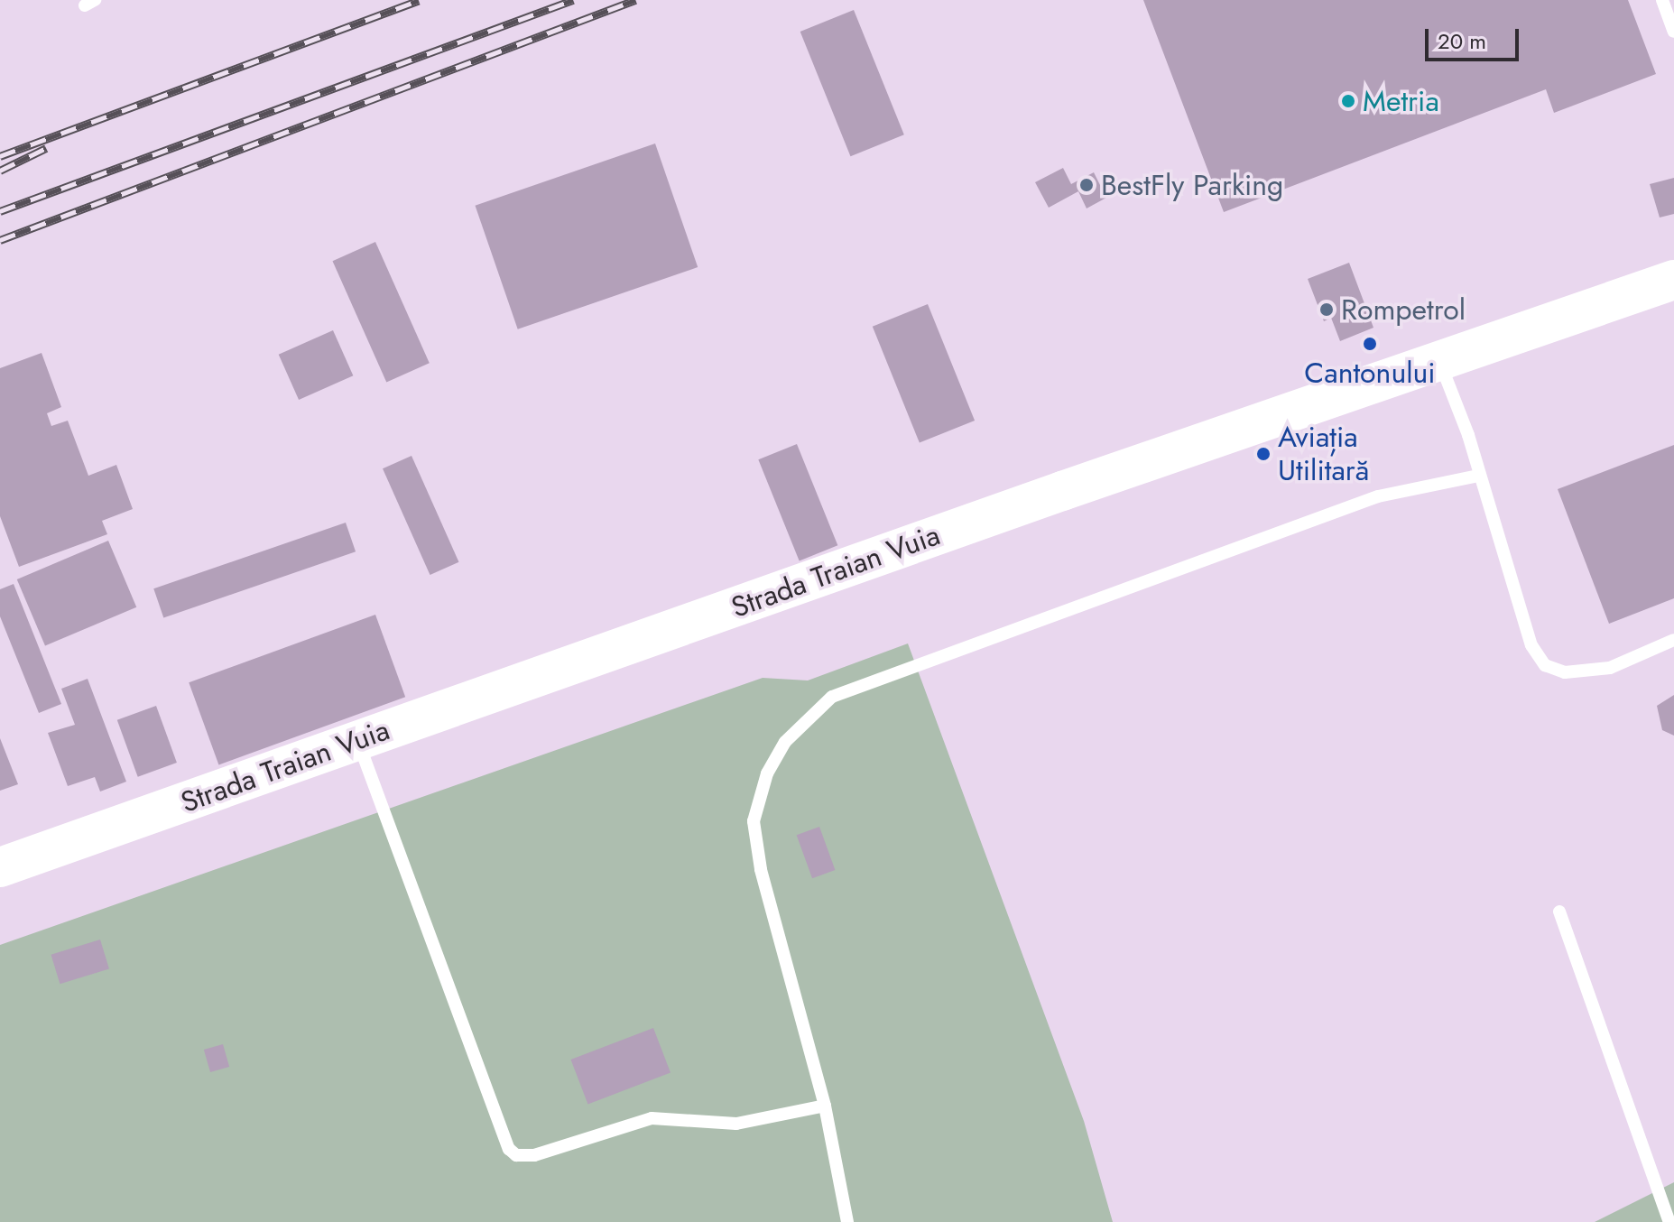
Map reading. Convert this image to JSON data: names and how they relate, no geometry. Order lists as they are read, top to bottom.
{
  "streets": {
    "main road": ["Strada Traian Vuia"]
  },
  "places": [
    "Metria",
    "BestFly Parking",
    "Rompetrol",
    "Cantonului",
    "Aviația Utilitară"
  ],
  "scale_bar": "20 m"
}
